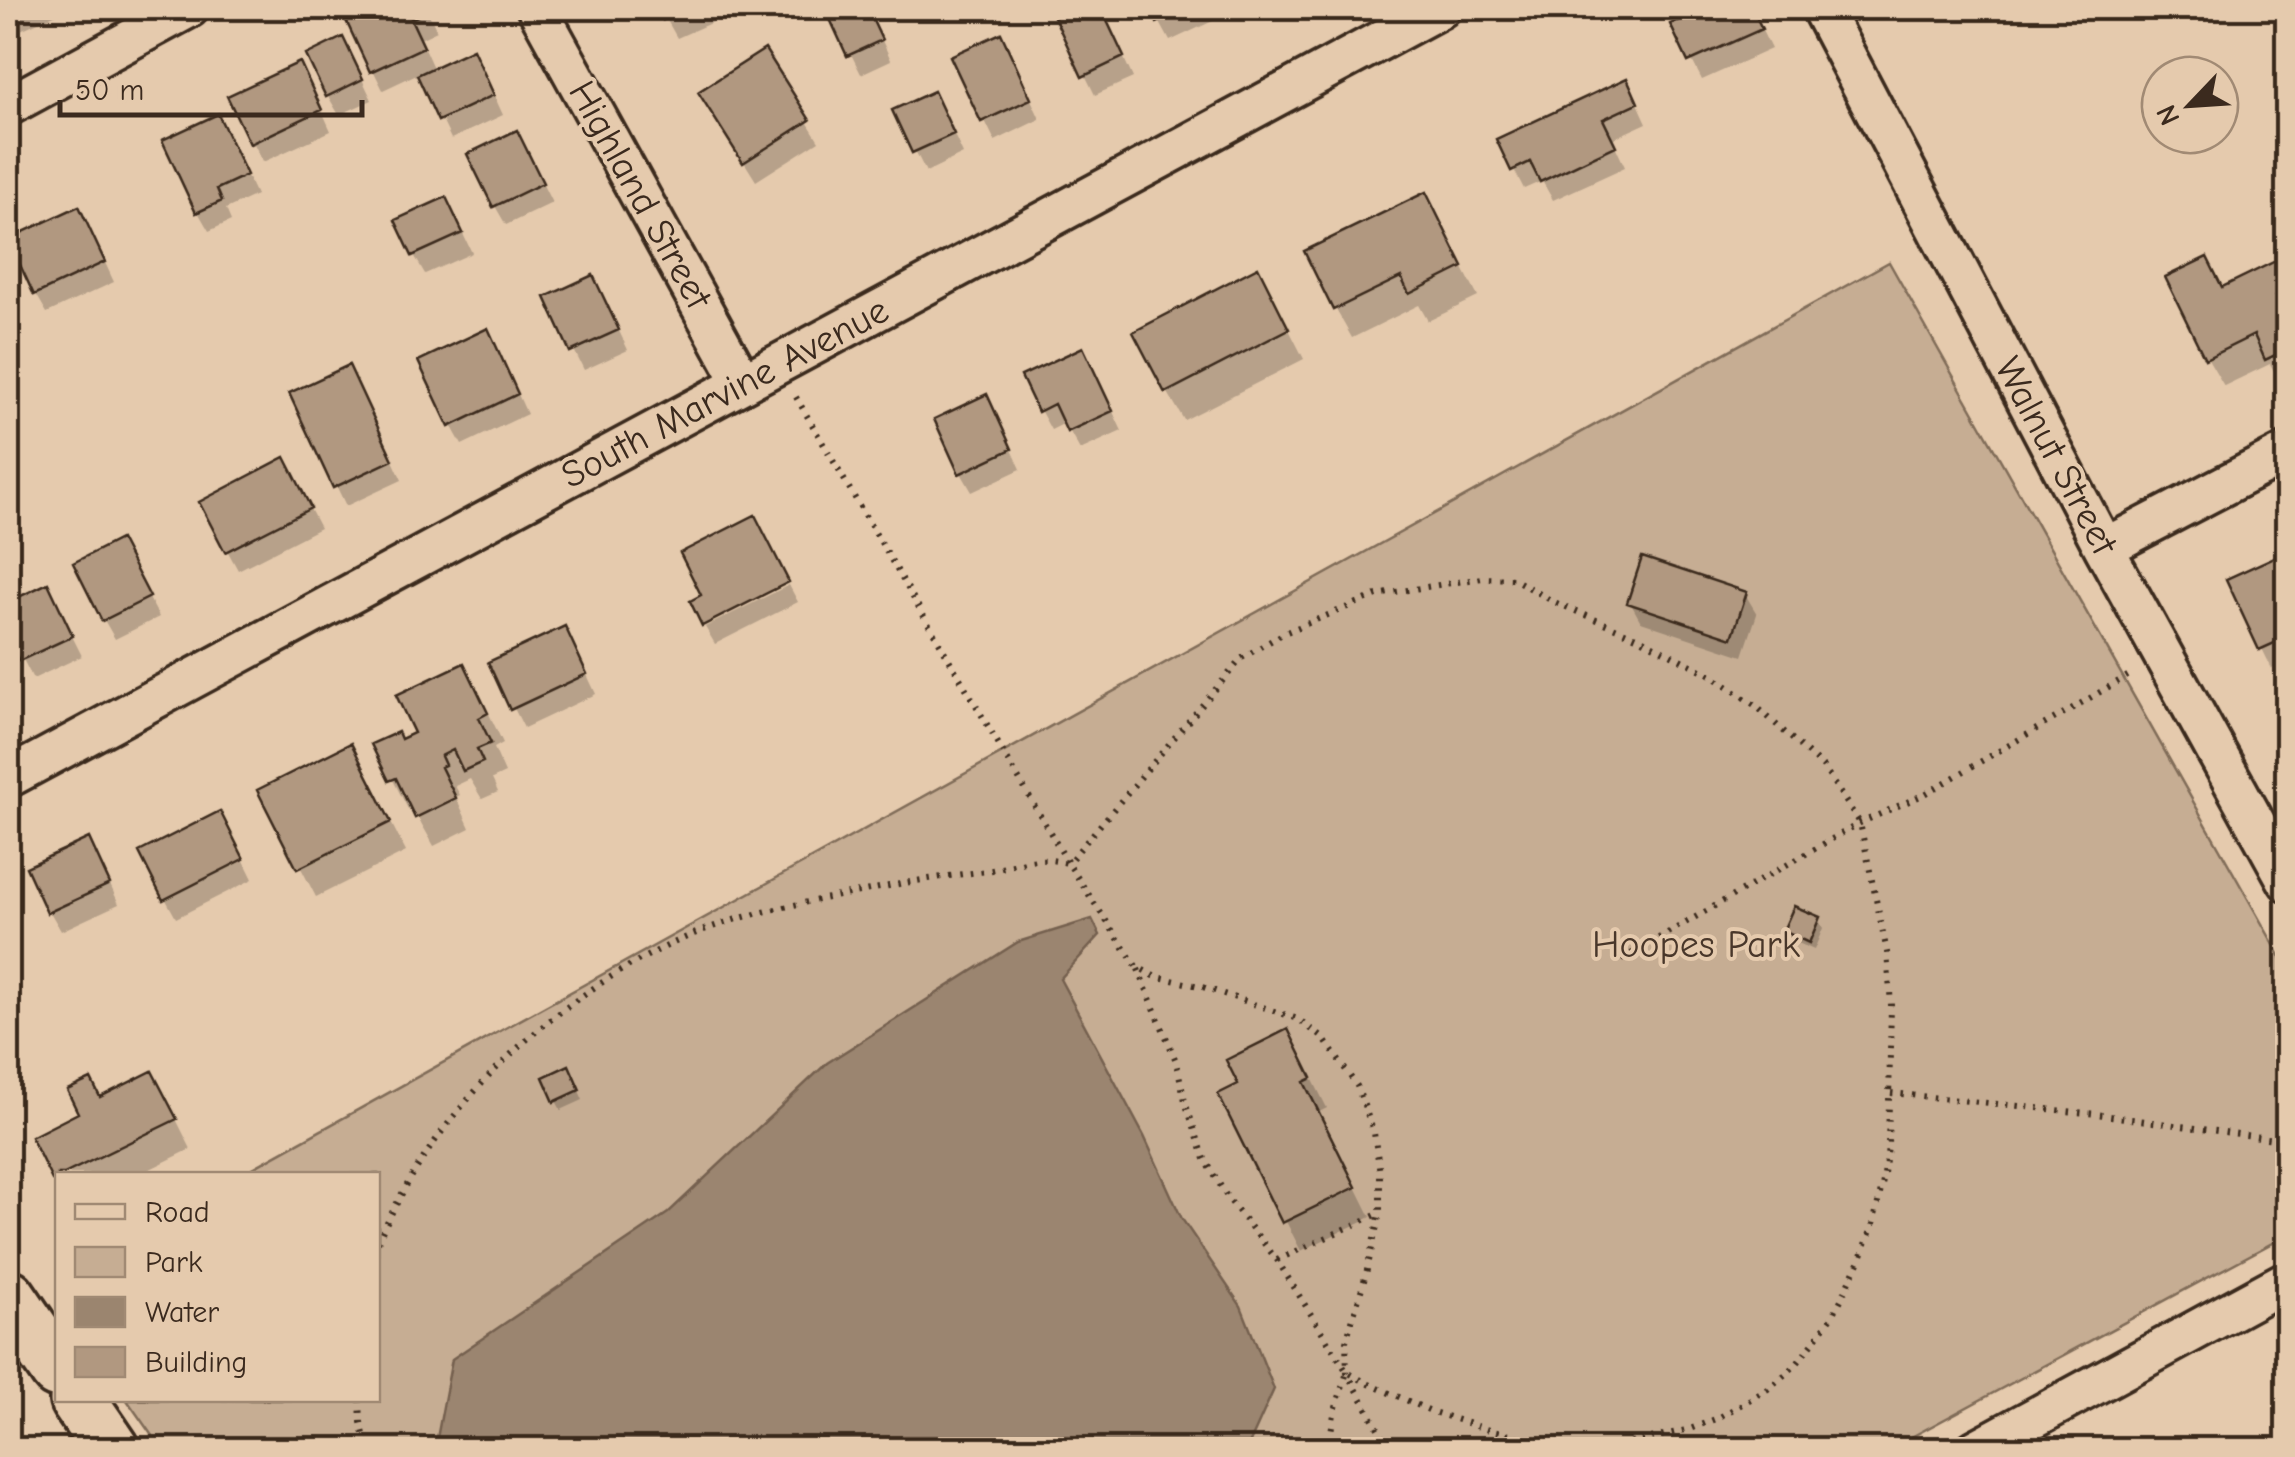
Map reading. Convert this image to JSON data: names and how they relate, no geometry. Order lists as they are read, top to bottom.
{
  "streets": {
    "street": ["Highland Street", "South Marvine Avenue", "Walnut Street"]
  },
  "crossings": [
    ["Highland Street", "South Marvine Avenue"]
  ],
  "parks": ["Hoopes Park"],
  "legend": [
    "Road",
    "Park",
    "Water",
    "Building"
  ],
  "scale_bar": "50 m",
  "north": "bottom left"
}
